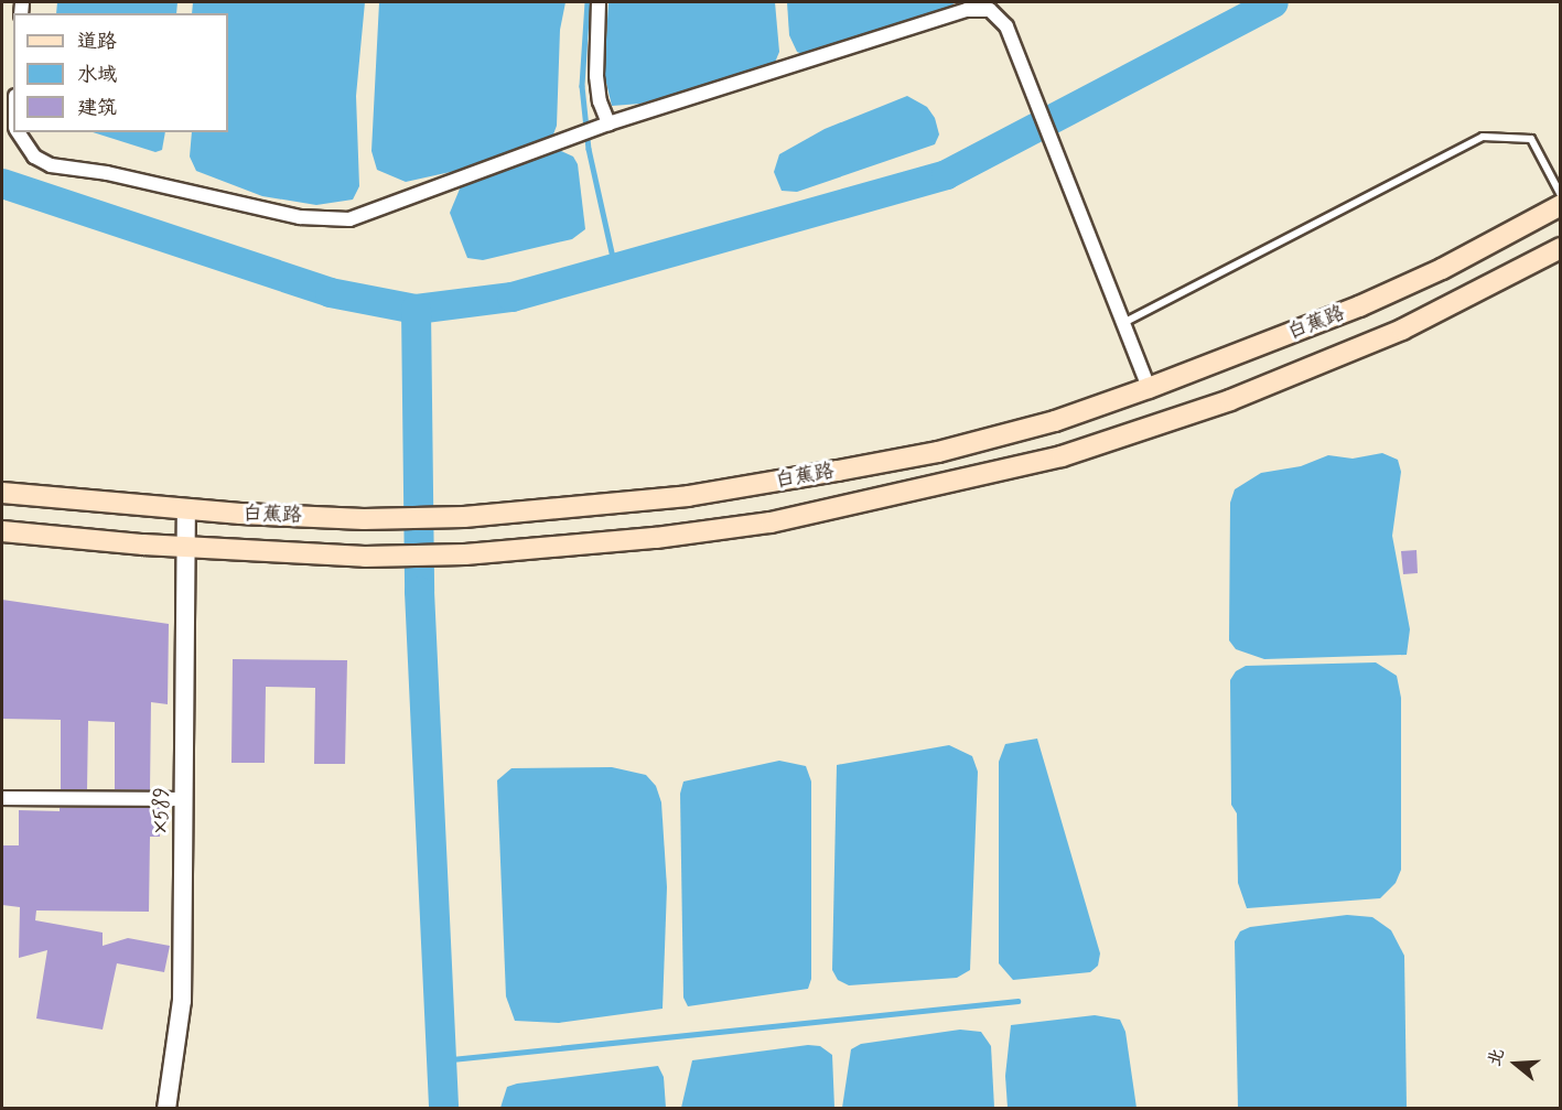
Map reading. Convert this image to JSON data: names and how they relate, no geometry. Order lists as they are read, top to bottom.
{
  "streets": {
    "main road": ["白蕉路"],
    "street": ["X589"]
  },
  "crossings": [
    ["白蕉路", "X589"]
  ],
  "legend": ["道路", "水域", "建筑"],
  "north": "left"
}
